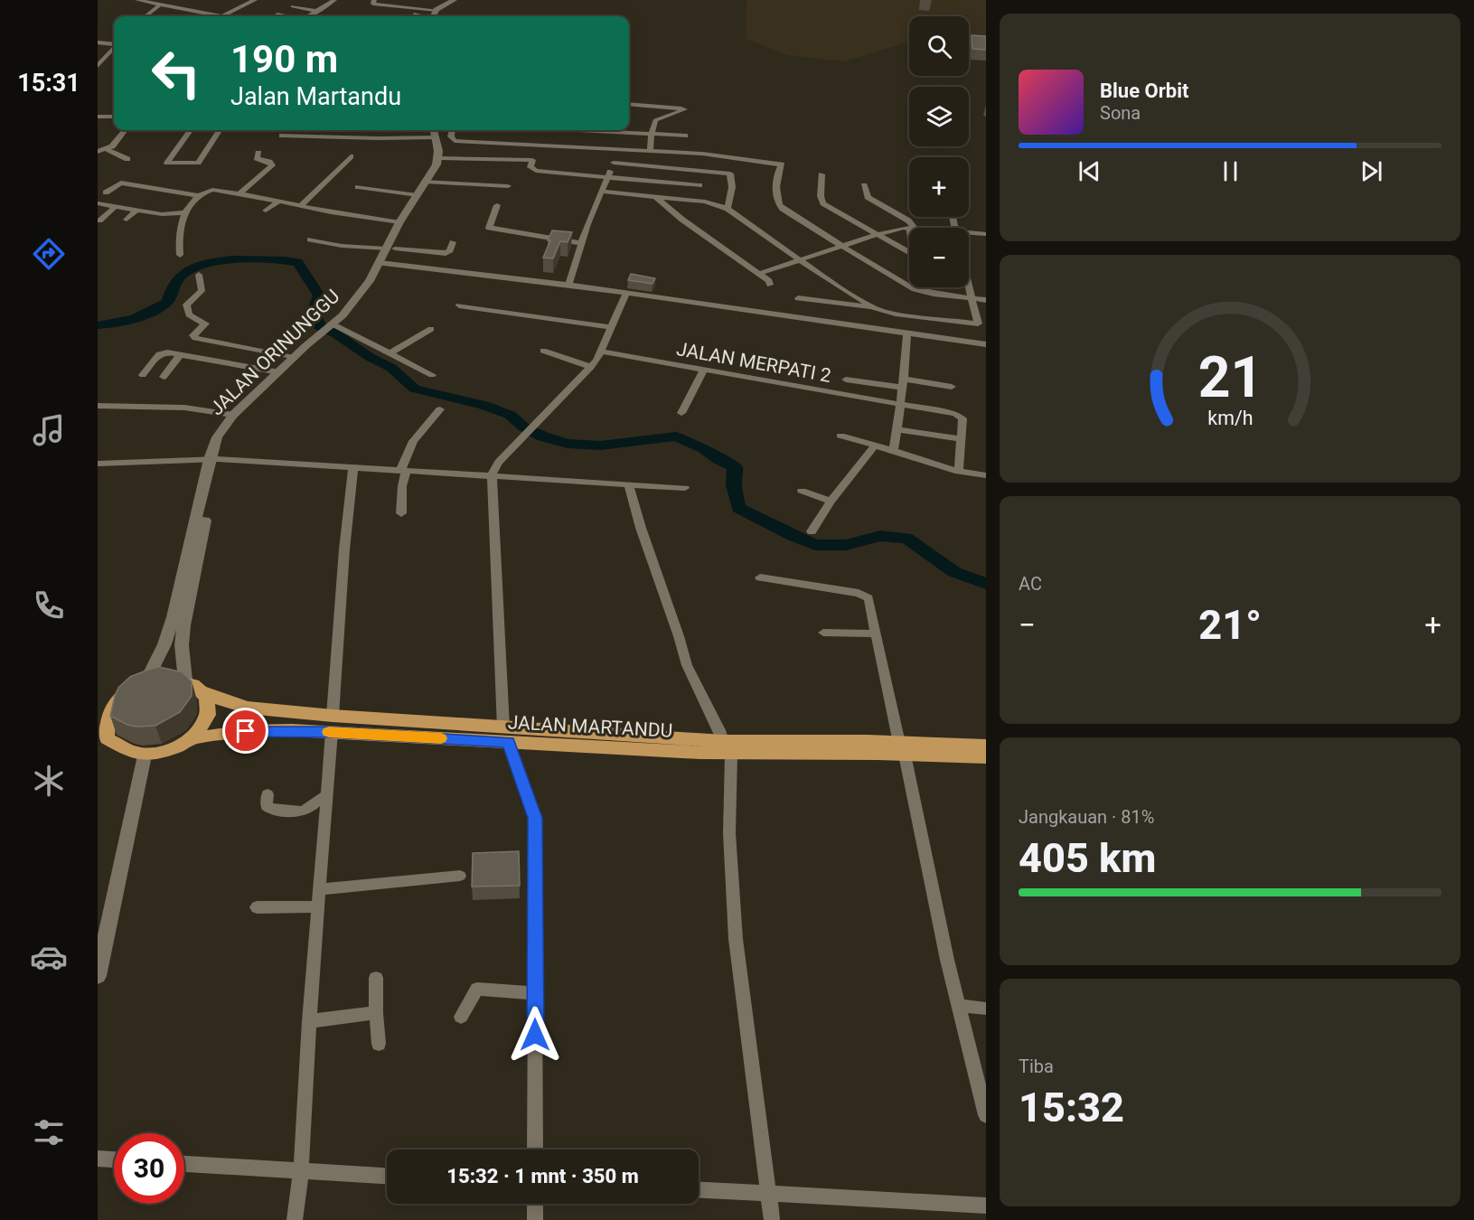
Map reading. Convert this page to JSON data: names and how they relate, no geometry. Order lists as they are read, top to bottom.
{
  "streets": {
    "highway": ["JALAN MARTANDU"],
    "street": ["JALAN ORINUNGGU", "JALAN MERPATI 2"]
  },
  "crossings": [
    ["JALAN ORINUNGGU", "JALAN MARTANDU"]
  ],
  "page": {
    "tabs": "15:31",
    "map_buttons": ["+", "−"],
    "turn": ["190 m", "Jalan Martandu"],
    "song": ["Blue Orbit", "Sona"],
    "tile": [
      "AC",
      ["Jangkauan · 81%", "405 km"],
      ["Tiba", "15:32"]
    ],
    "heat": ["−", "21°", "+"],
    "limit": "30",
    "trip": "15:32 · 1 mnt · 350 m",
    "gauge": ["21", "km/h"]
  }
}
